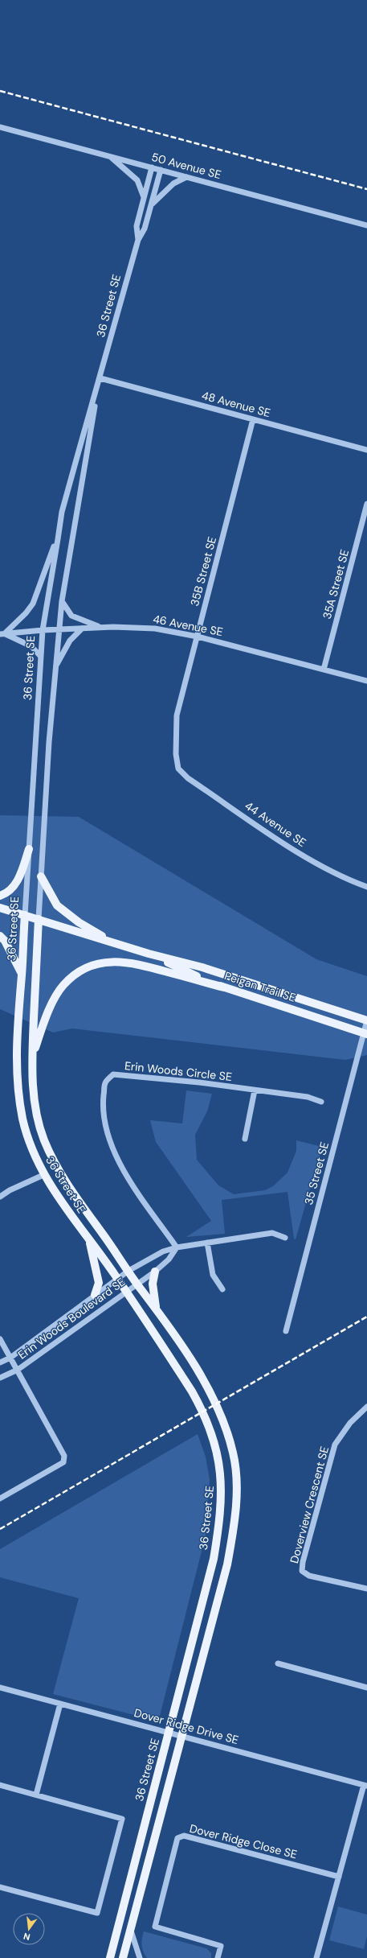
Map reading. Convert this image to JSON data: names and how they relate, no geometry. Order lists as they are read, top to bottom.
{
  "streets": {
    "main road": ["36 Street SE", "Peigan Trail SE"],
    "street": [
      "50 Avenue SE",
      "48 Avenue SE",
      "35B Street SE",
      "35A Street SE",
      "46 Avenue SE",
      "44 Avenue SE",
      "Erin Woods Circle SE",
      "35 Street SE",
      "Erin Woods Boulevard SE",
      "Doverview Crescent SE",
      "Dover Ridge Drive SE",
      "Dover Ridge Close SE"
    ]
  },
  "crossings": [
    ["50 Avenue SE", "36 Street SE"],
    ["36 Street SE", "48 Avenue SE"],
    ["36 Street SE", "46 Avenue SE"],
    ["36 Street SE", "Peigan Trail SE"],
    ["36 Street SE", "Erin Woods Boulevard SE"],
    ["36 Street SE", "Dover Ridge Drive SE"],
    ["48 Avenue SE", "35B Street SE"],
    ["35B Street SE", "46 Avenue SE"],
    ["35B Street SE", "44 Avenue SE"],
    ["35A Street SE", "46 Avenue SE"],
    ["Peigan Trail SE", "35 Street SE"]
  ],
  "north": "bottom"
}
